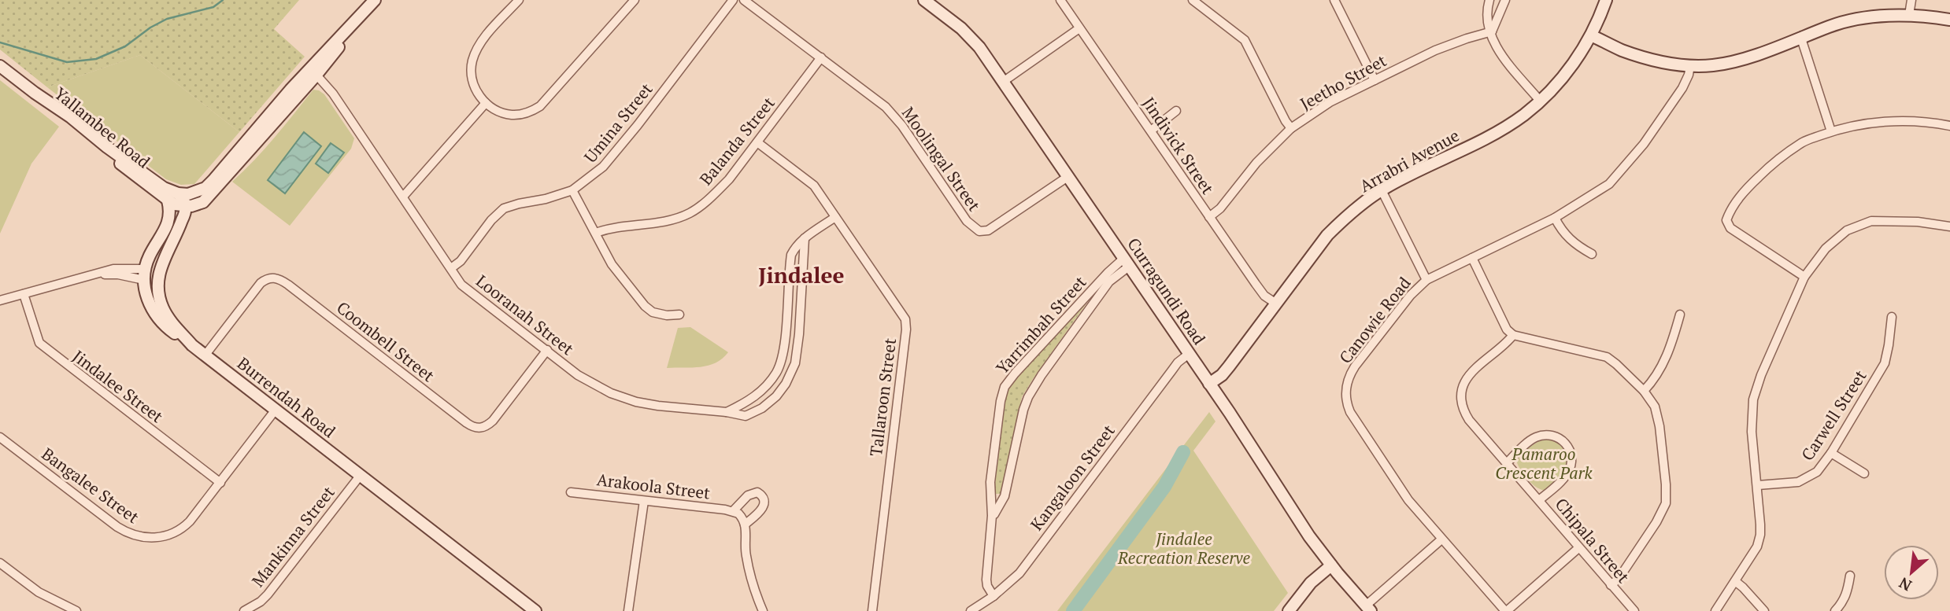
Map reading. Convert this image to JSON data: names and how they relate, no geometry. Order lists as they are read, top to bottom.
{
  "streets": {
    "street": [
      "Jeetho Street",
      "Umina Street",
      "Yallambee Road",
      "Balanda Street",
      "Jindivick Street",
      "Moolingal Street",
      "Arrabri Avenue",
      "Curragundi Road",
      "Looranah Street",
      "Canowie Road",
      "Yarrimbah Street",
      "Coombell Street",
      "Jindalee Street",
      "Burrendah Road",
      "Tallaroon Street",
      "Carwell Street",
      "Kangaloon Street",
      "Bangalee Street",
      "Arakoola Street",
      "Mankinna Street",
      "Chipala Street"
    ]
  },
  "crossings": [
    ["Jeetho Street", "Jindivick Street"],
    ["Umina Street", "Looranah Street"],
    ["Yallambee Road", "Burrendah Road"],
    ["Balanda Street", "Moolingal Street"],
    ["Balanda Street", "Tallaroon Street"],
    ["Jindivick Street", "Arrabri Avenue"],
    ["Moolingal Street", "Curragundi Road"],
    ["Arrabri Avenue", "Curragundi Road"],
    ["Curragundi Road", "Yarrimbah Street"],
    ["Curragundi Road", "Kangaloon Street"],
    ["Looranah Street", "Coombell Street"],
    ["Yarrimbah Street", "Kangaloon Street"],
    ["Coombell Street", "Burrendah Road"],
    ["Jindalee Street", "Bangalee Street"],
    ["Burrendah Road", "Bangalee Street"],
    ["Burrendah Road", "Mankinna Street"]
  ],
  "districts": ["Jindalee"],
  "parks": ["Pamaroo Crescent Park", "Jindalee Recreation Reserve"],
  "north": "bottom left"
}
